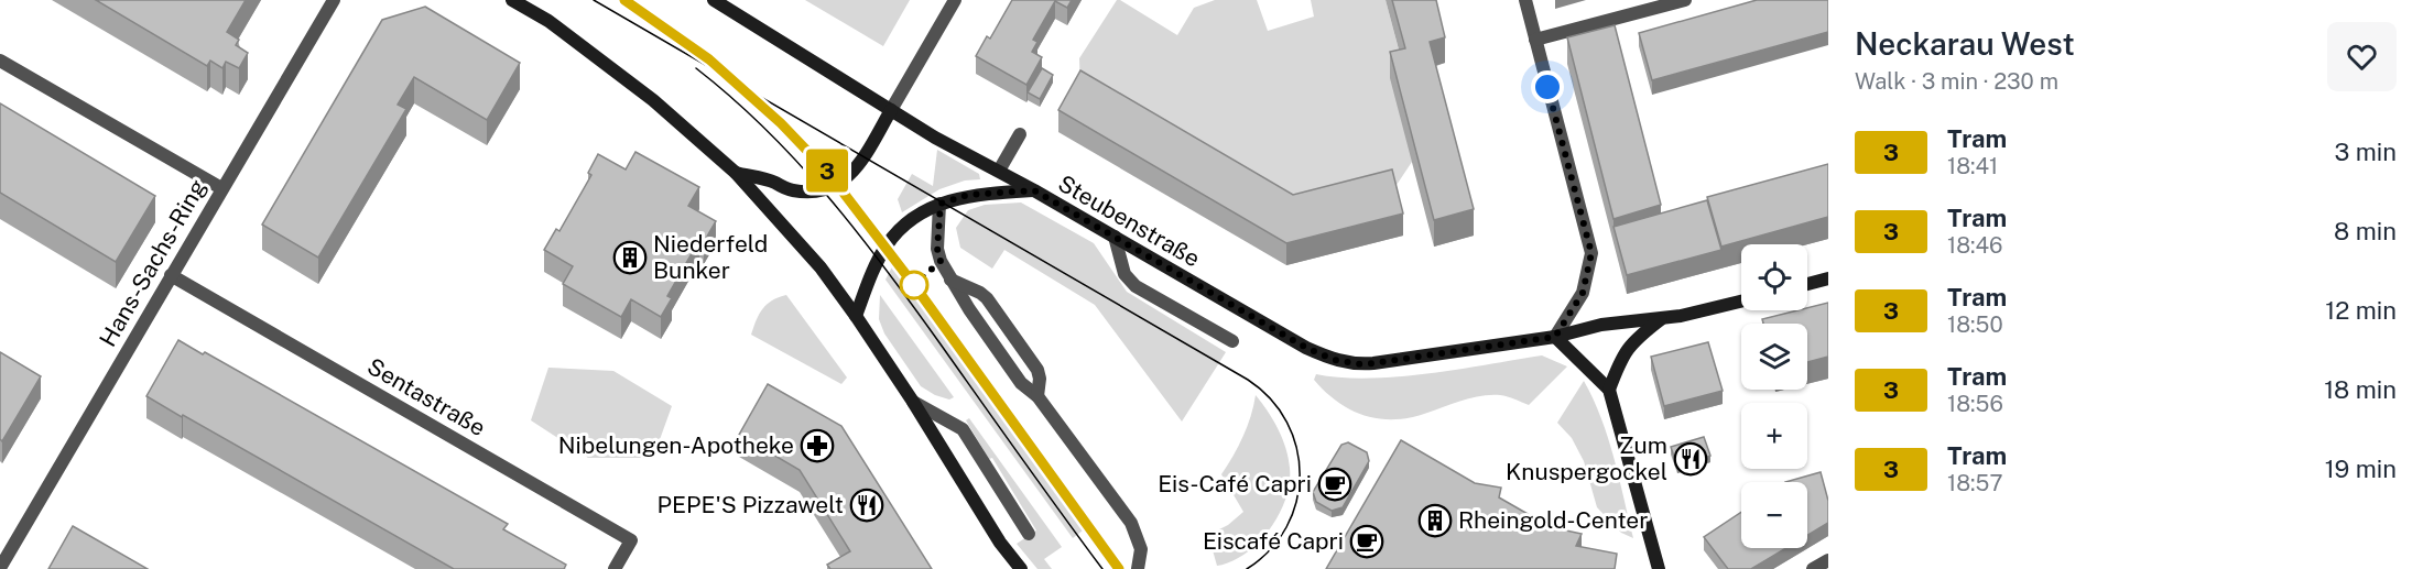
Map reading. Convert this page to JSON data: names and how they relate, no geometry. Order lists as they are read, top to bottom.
{
  "streets": {
    "street": ["Steubenstraße", "Hans-Sachs-Ring", "Sentastraße"]
  },
  "crossings": [
    ["Hans-Sachs-Ring", "Sentastraße"]
  ],
  "places": {
    "building": ["Niederfeld Bunker", "Rheingold-Center"],
    "pharmacy": ["Nibelungen-Apotheke"],
    "restaurant": ["Zum Knuspergockel", "PEPE'S Pizzawelt"],
    "cafe": ["Eis-Café Capri", "Eiscafé Capri"]
  },
  "lines": ["tram line 3"],
  "page": {
    "on_map": "3",
    "heading": ["Neckarau West", "Walk · 3 min · 230 m"],
    "list": [
      {
        "mark": "3",
        "name": "Tram",
        "note": "18:41",
        "value": "3 min"
      },
      {
        "mark": "3",
        "name": "Tram",
        "note": "18:46",
        "value": "8 min"
      },
      {
        "mark": "3",
        "name": "Tram",
        "note": "18:50",
        "value": "12 min"
      },
      {
        "mark": "3",
        "name": "Tram",
        "note": "18:56",
        "value": "18 min"
      },
      {
        "mark": "3",
        "name": "Tram",
        "note": "18:57",
        "value": "19 min"
      }
    ],
    "map_buttons": ["+", "−"]
  }
}
